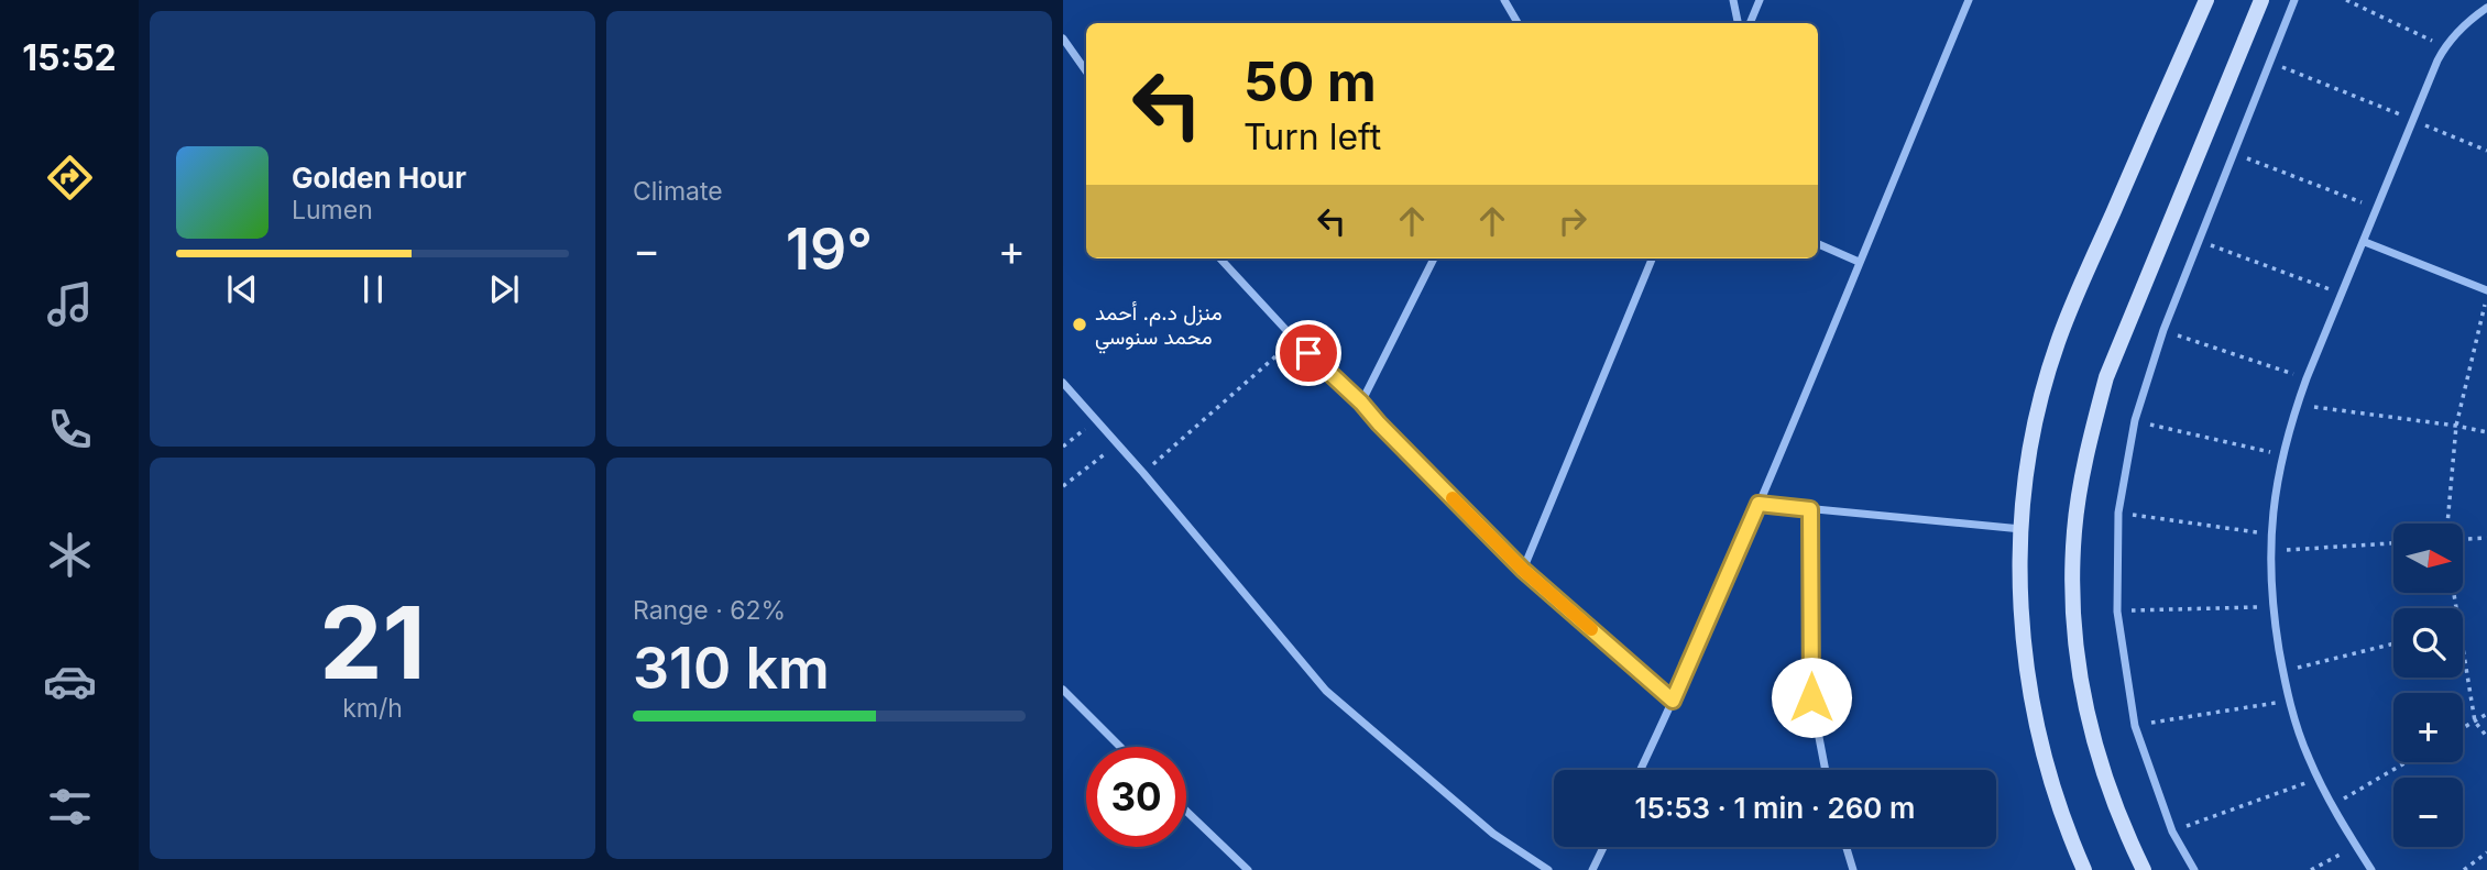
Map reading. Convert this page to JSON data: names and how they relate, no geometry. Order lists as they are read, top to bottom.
{
  "places": ["منزل د.م. أحمد محمد سنوسي"],
  "north": "right",
  "page": {
    "tabs": "15:52",
    "tile": [
      "Climate",
      ["21", "km/h"],
      ["Range · 62%", "310 km"]
    ],
    "turn": ["50 m", "Turn left"],
    "song": ["Golden Hour", "Lumen"],
    "heat": ["−", "19°", "+"],
    "map_buttons": ["+", "−"],
    "limit": "30",
    "trip": "15:53 · 1 min · 260 m"
  }
}
